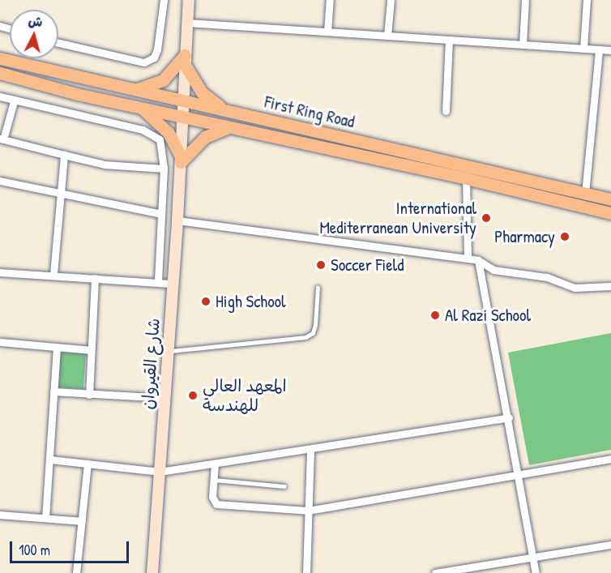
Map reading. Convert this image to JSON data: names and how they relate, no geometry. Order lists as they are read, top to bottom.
{
  "streets": {
    "main road": ["First Ring Road", "شارع القيروان"]
  },
  "crossings": [
    ["First Ring Road", "شارع القيروان"]
  ],
  "places": [
    "International Mediterranean University",
    "Pharmacy",
    "Soccer Field",
    "High School",
    "Al Razi School",
    "المعهد العالي للهندسة"
  ],
  "scale_bar": "100 m",
  "north": "top"
}
